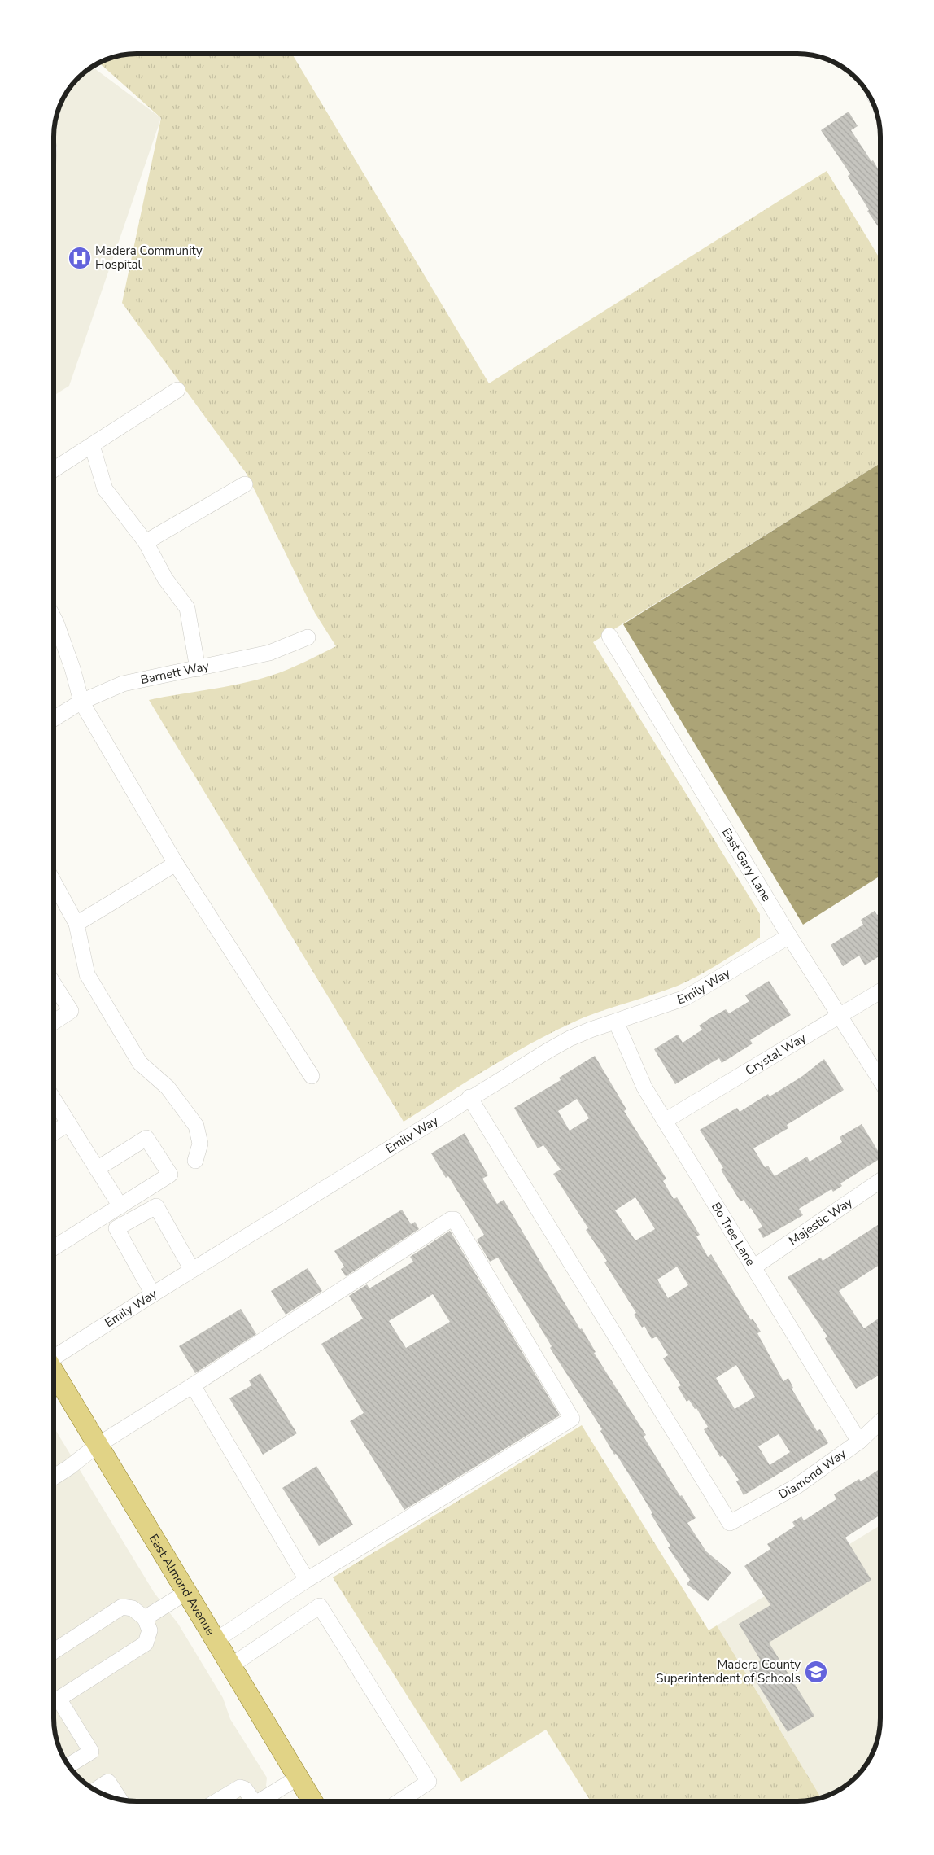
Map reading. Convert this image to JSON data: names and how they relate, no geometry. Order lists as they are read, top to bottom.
{
  "streets": {
    "main road": ["East Almond Avenue"],
    "street": [
      "Barnett Way",
      "East Gary Lane",
      "Emily Way",
      "Crystal Way",
      "Majestic Way",
      "Bo Tree Lane",
      "Diamond Way"
    ]
  },
  "crossings": [
    ["East Gary Lane", "Emily Way"],
    ["East Gary Lane", "Crystal Way"],
    ["Emily Way", "Bo Tree Lane"],
    ["Emily Way", "Diamond Way"],
    ["Crystal Way", "Bo Tree Lane"],
    ["Majestic Way", "Bo Tree Lane"],
    ["Bo Tree Lane", "Diamond Way"]
  ],
  "places": {
    "hospital": ["Madera Community Hospital"],
    "school or university": ["Madera County Superintendent of Schools"]
  }
}
